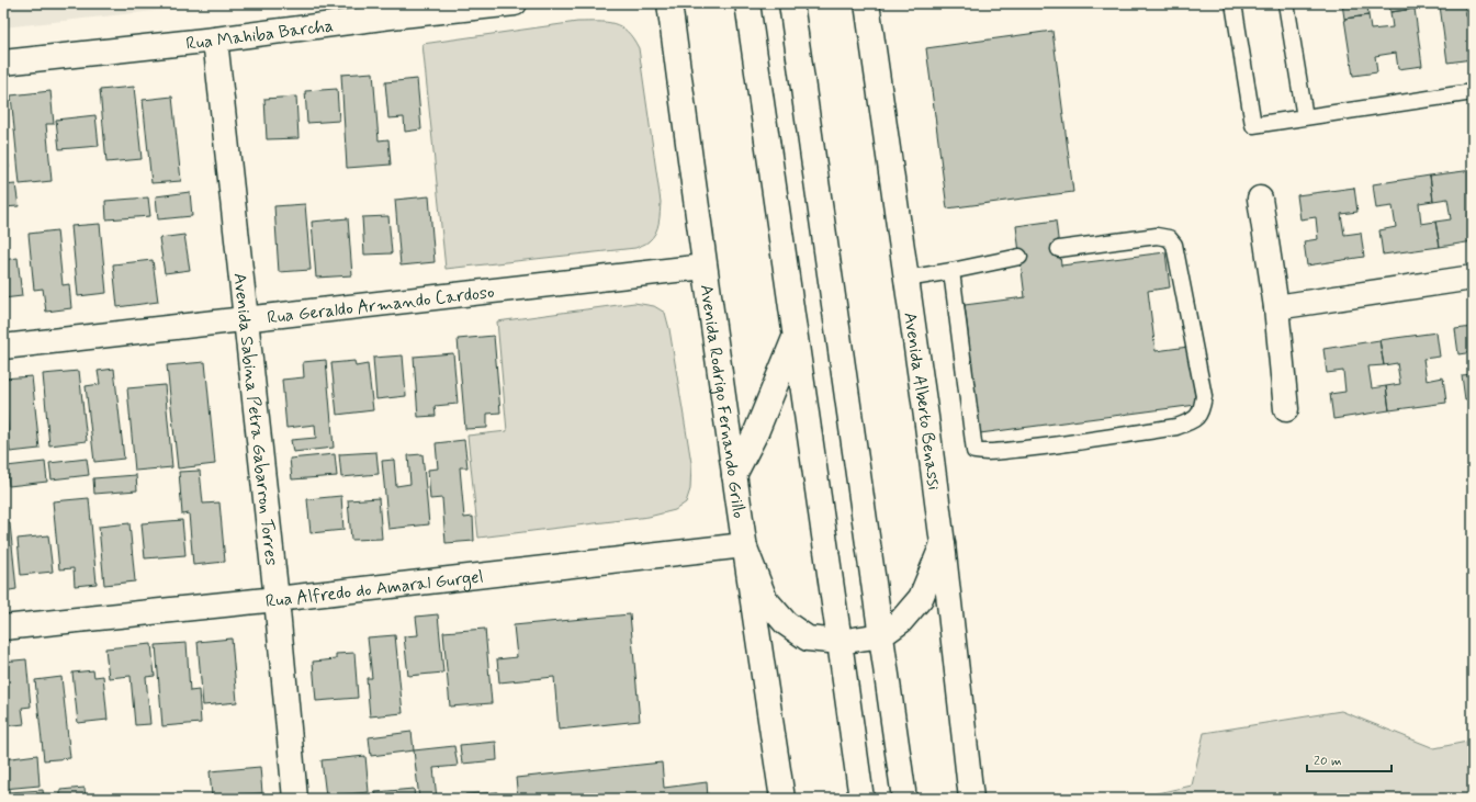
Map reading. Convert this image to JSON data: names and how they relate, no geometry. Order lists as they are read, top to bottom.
{
  "streets": {
    "street": [
      "Rua Mahiba Barcha",
      "Rua Geraldo Armando Cardoso",
      "Avenida Alberto Benassi",
      "Avenida Rodrigo Fernando Grillo",
      "Avenida Sabina Petra Gabarron Torres",
      "Rua Alfredo do Amaral Gurgel"
    ]
  },
  "crossings": [
    ["Rua Mahiba Barcha", "Avenida Sabina Petra Gabarron Torres"],
    ["Rua Geraldo Armando Cardoso", "Avenida Rodrigo Fernando Grillo"],
    ["Rua Geraldo Armando Cardoso", "Avenida Sabina Petra Gabarron Torres"],
    ["Avenida Rodrigo Fernando Grillo", "Rua Alfredo do Amaral Gurgel"],
    ["Avenida Sabina Petra Gabarron Torres", "Rua Alfredo do Amaral Gurgel"]
  ],
  "scale_bar": "20 m"
}
